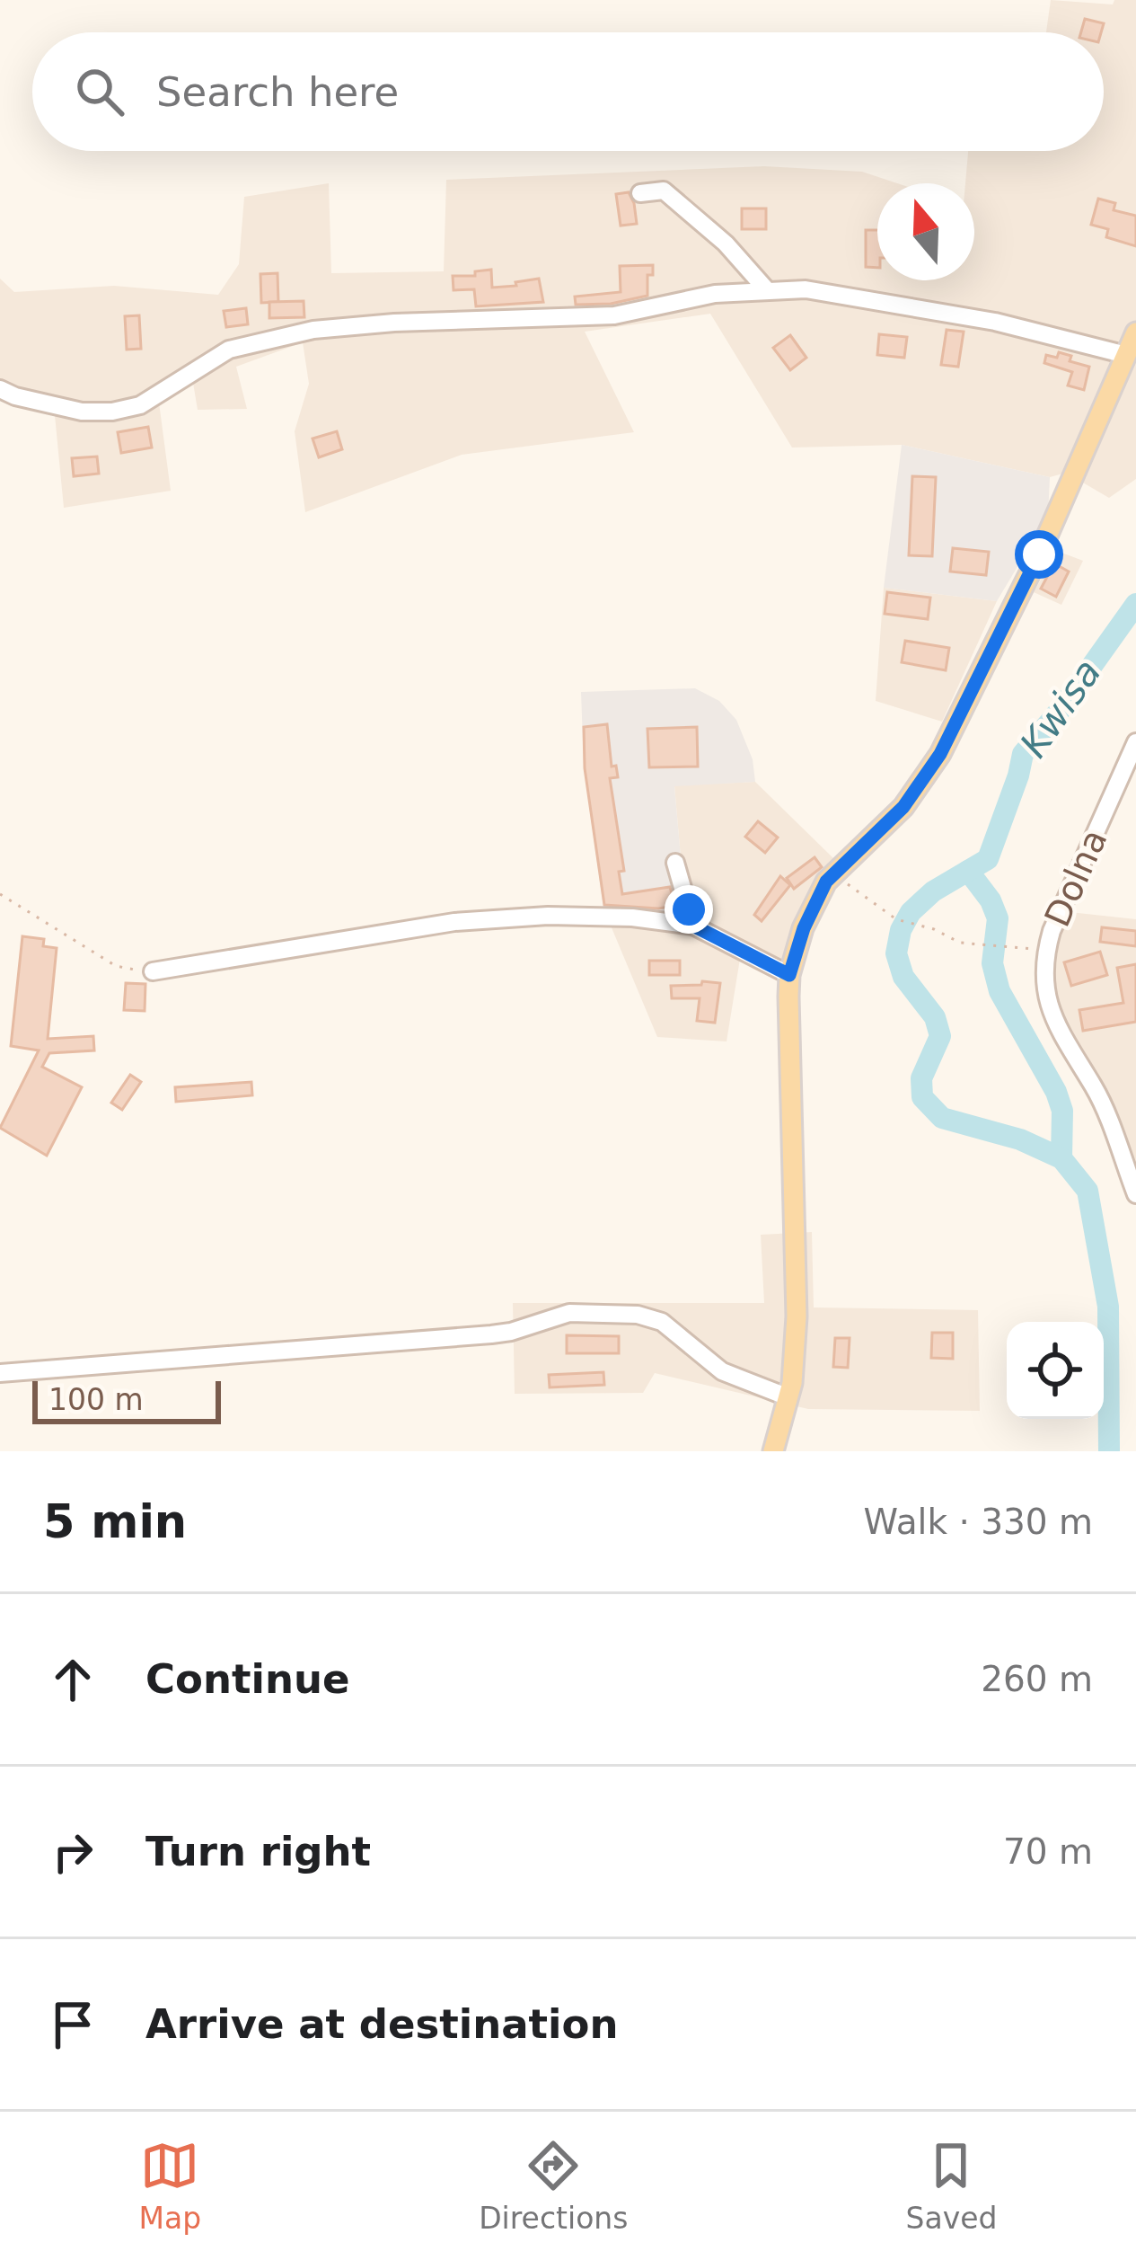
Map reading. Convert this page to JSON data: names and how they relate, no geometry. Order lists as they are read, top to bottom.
{
  "streets": {
    "street": ["Dolna"]
  },
  "water": ["Kwisa"],
  "scale_bar": "100 m",
  "north": "top",
  "page": {
    "search": "Search here",
    "scale": "100 m",
    "heading": ["5 min", "Walk · 330 m"],
    "list": [
      ["Continue", "260 m"],
      ["Turn right", "70 m"],
      "Arrive at destination"
    ],
    "nav": ["Map", "Directions", "Saved"]
  }
}
